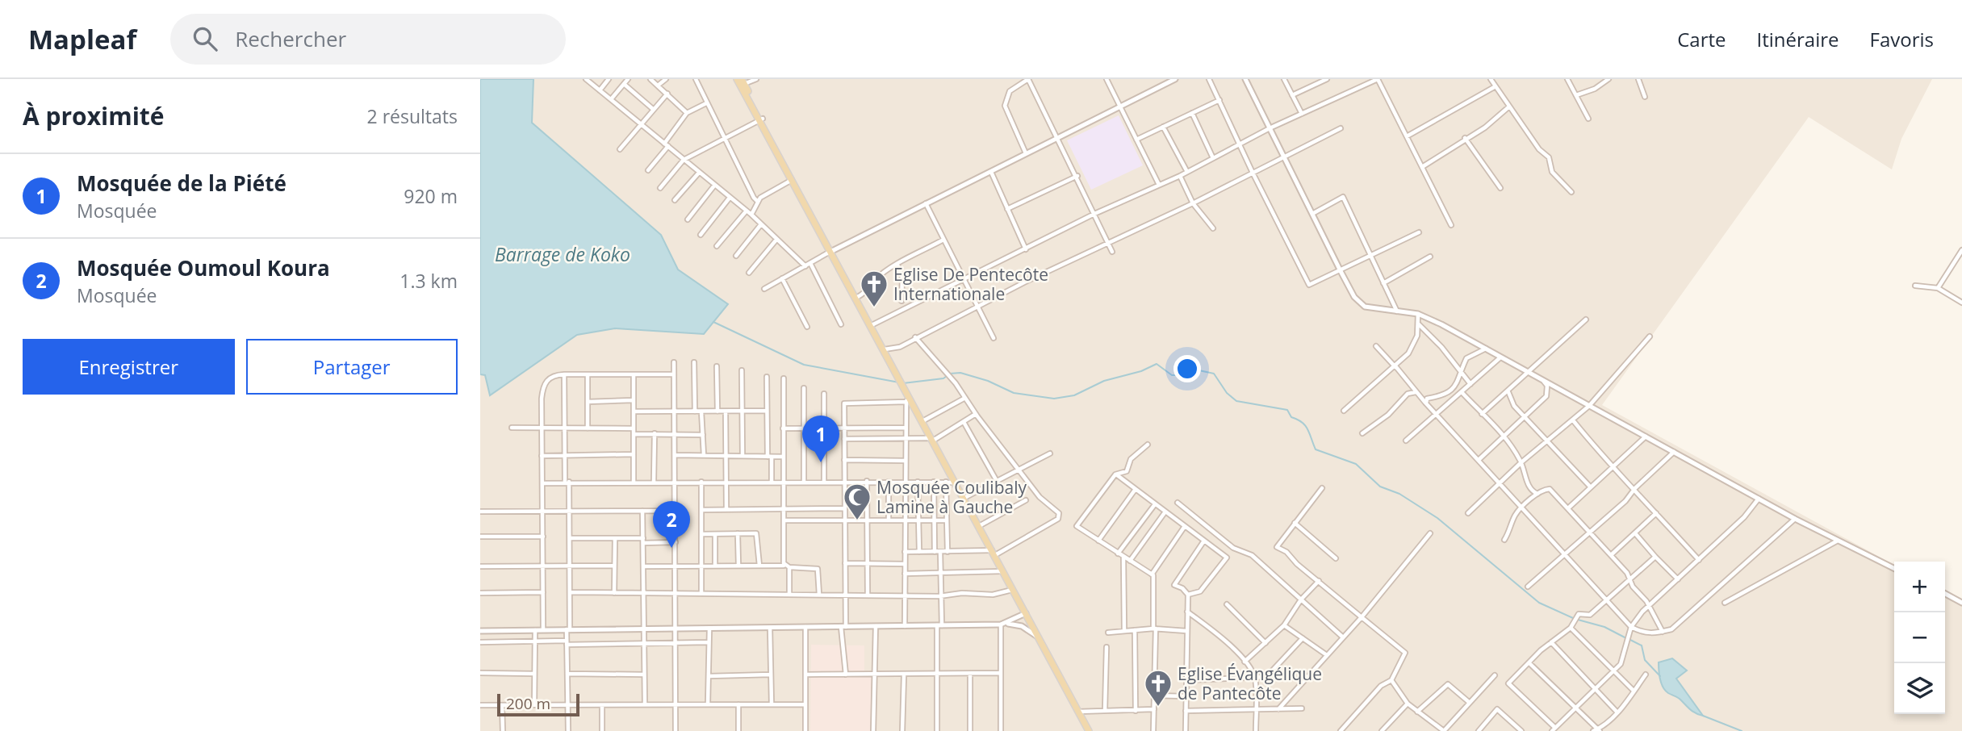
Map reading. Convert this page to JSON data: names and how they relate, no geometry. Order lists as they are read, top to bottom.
{
  "water": ["Barrage de Koko"],
  "places": {
    "church": ["Eglise De Pentecôte Internationale", "Eglise Évangélique de Pantecôte"],
    "mosque": ["Mosquée Coulibaly Lamine à Gauche"]
  },
  "scale_bar": "200 m",
  "page": {
    "header": "Mapleaf",
    "search": "Rechercher",
    "nav": ["Carte", "Itinéraire", "Favoris"],
    "heading": ["À proximité", "2 résultats"],
    "list": [
      {
        "mark": "1",
        "name": "Mosquée de la Piété",
        "note": "Mosquée",
        "value": "920 m"
      },
      {
        "mark": "2",
        "name": "Mosquée Oumoul Koura",
        "note": "Mosquée",
        "value": "1.3 km"
      }
    ],
    "buttons": ["Enregistrer", "Partager"],
    "pins": ["1", "2"],
    "map_buttons": ["+", "−"],
    "scale": "200 m"
  }
}
